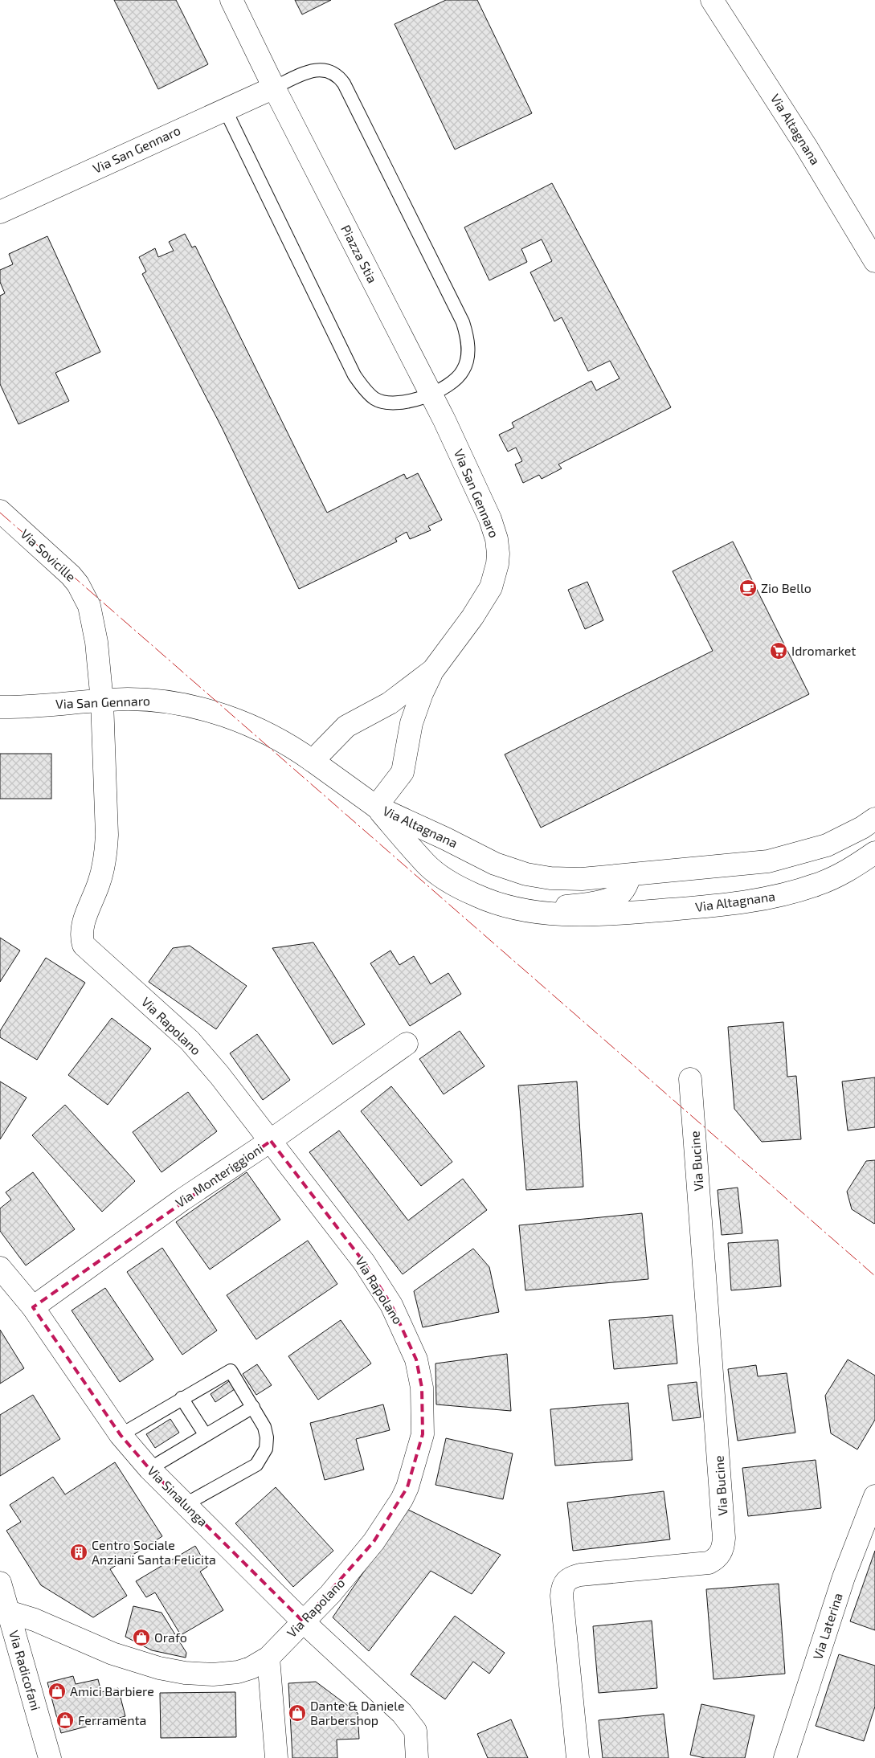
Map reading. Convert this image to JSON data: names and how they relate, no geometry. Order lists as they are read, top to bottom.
{
  "streets": {
    "street": [
      "Via Altagnana",
      "Via San Gennaro",
      "Piazza Stia",
      "Via Sovicille",
      "Via Rapolano",
      "Via Bucine",
      "Via Monteriggioni",
      "Via Sinalunga",
      "Via Laterina",
      "Via Radicofani"
    ]
  },
  "crossings": [
    ["Via Altagnana", "Via San Gennaro"],
    ["Via San Gennaro", "Piazza Stia"],
    ["Via San Gennaro", "Via Sovicille"],
    ["Via San Gennaro", "Via Rapolano"],
    ["Via Sovicille", "Via Rapolano"],
    ["Via Rapolano", "Via Monteriggioni"],
    ["Via Rapolano", "Via Sinalunga"],
    ["Via Rapolano", "Via Radicofani"],
    ["Via Monteriggioni", "Via Sinalunga"]
  ],
  "places": {
    "cafe": ["Zio Bello"],
    "supermarket": ["Idromarket"],
    "building": ["Centro Sociale Anziani Santa Felicita"],
    "shop": [
      "Orafo",
      "Amici Barbiere",
      "Dante & Daniele Barbershop",
      "Ferramenta"
    ]
  }
}
